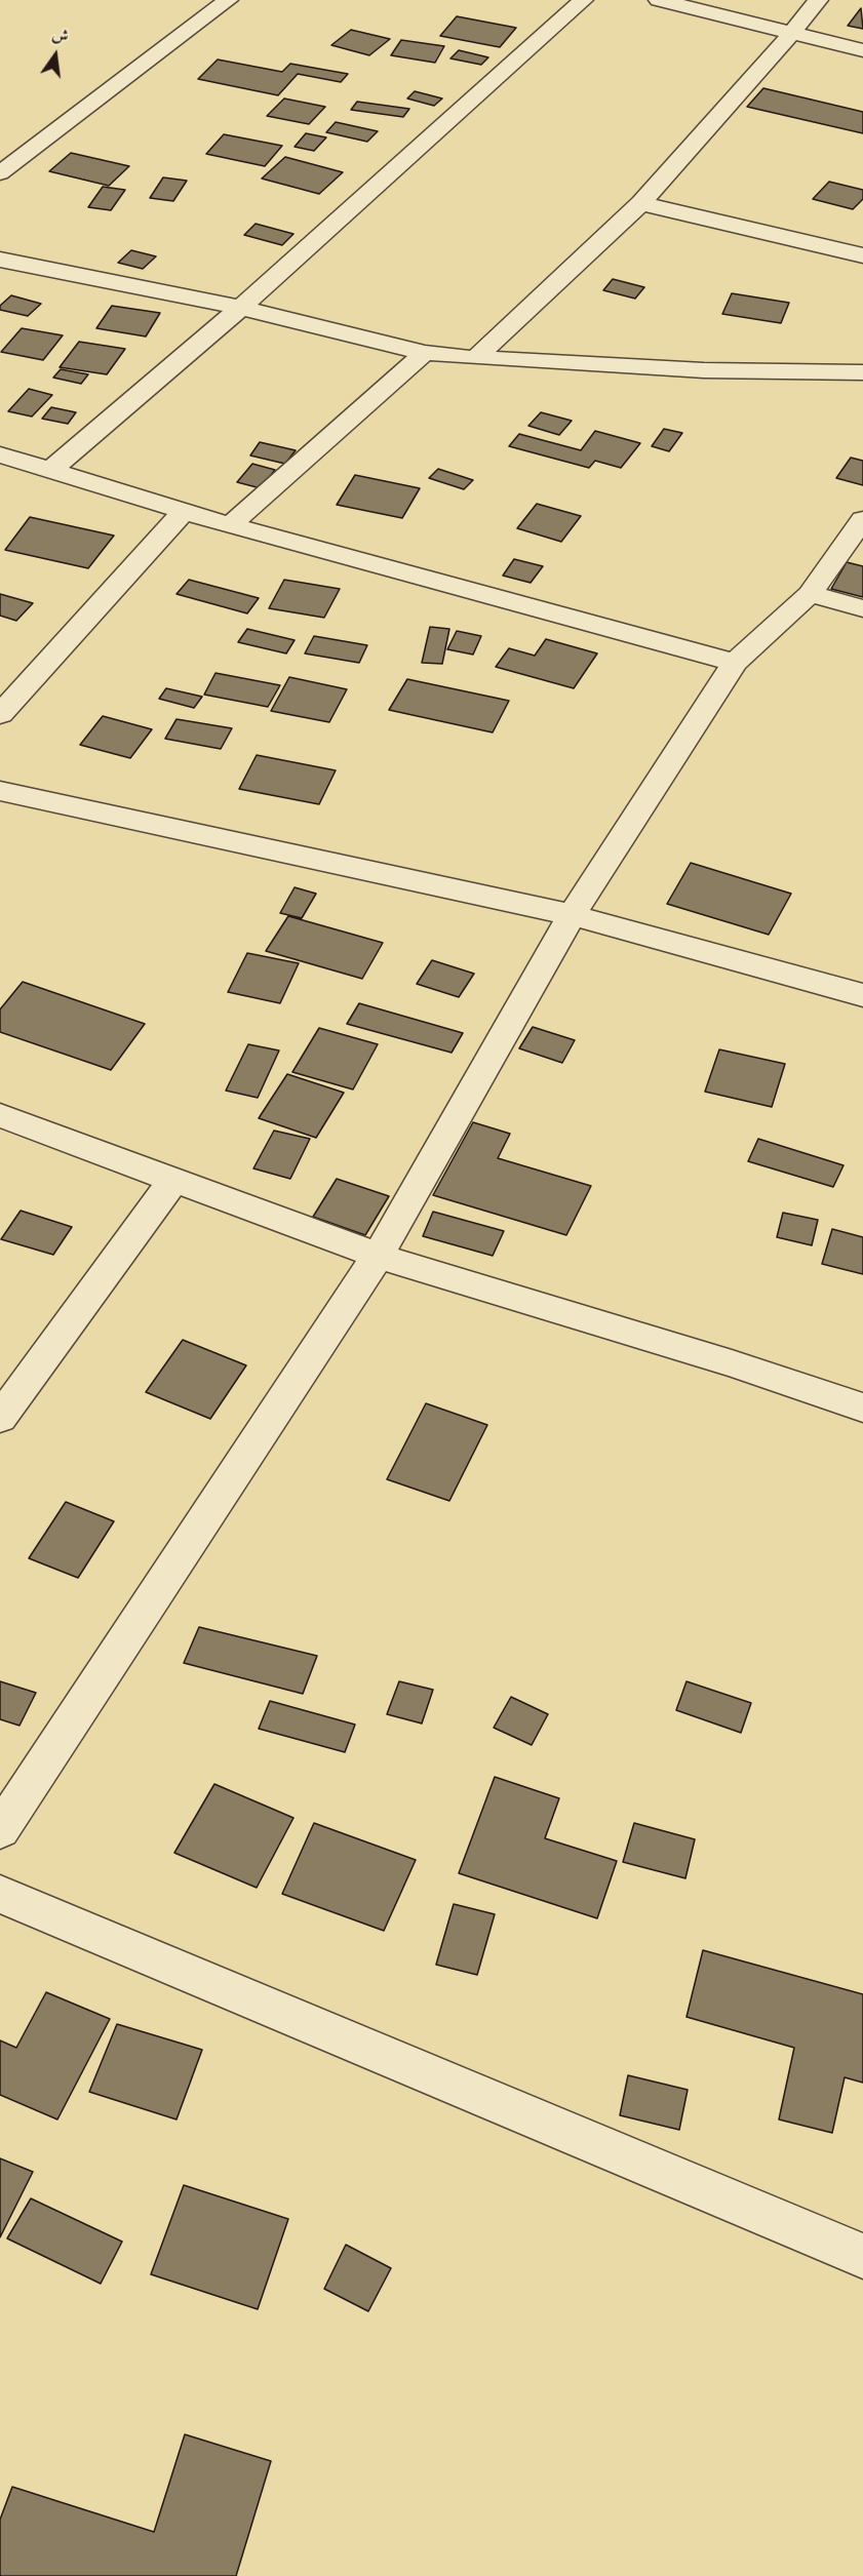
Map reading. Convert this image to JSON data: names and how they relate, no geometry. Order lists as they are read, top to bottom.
{
  "north": "top"
}
